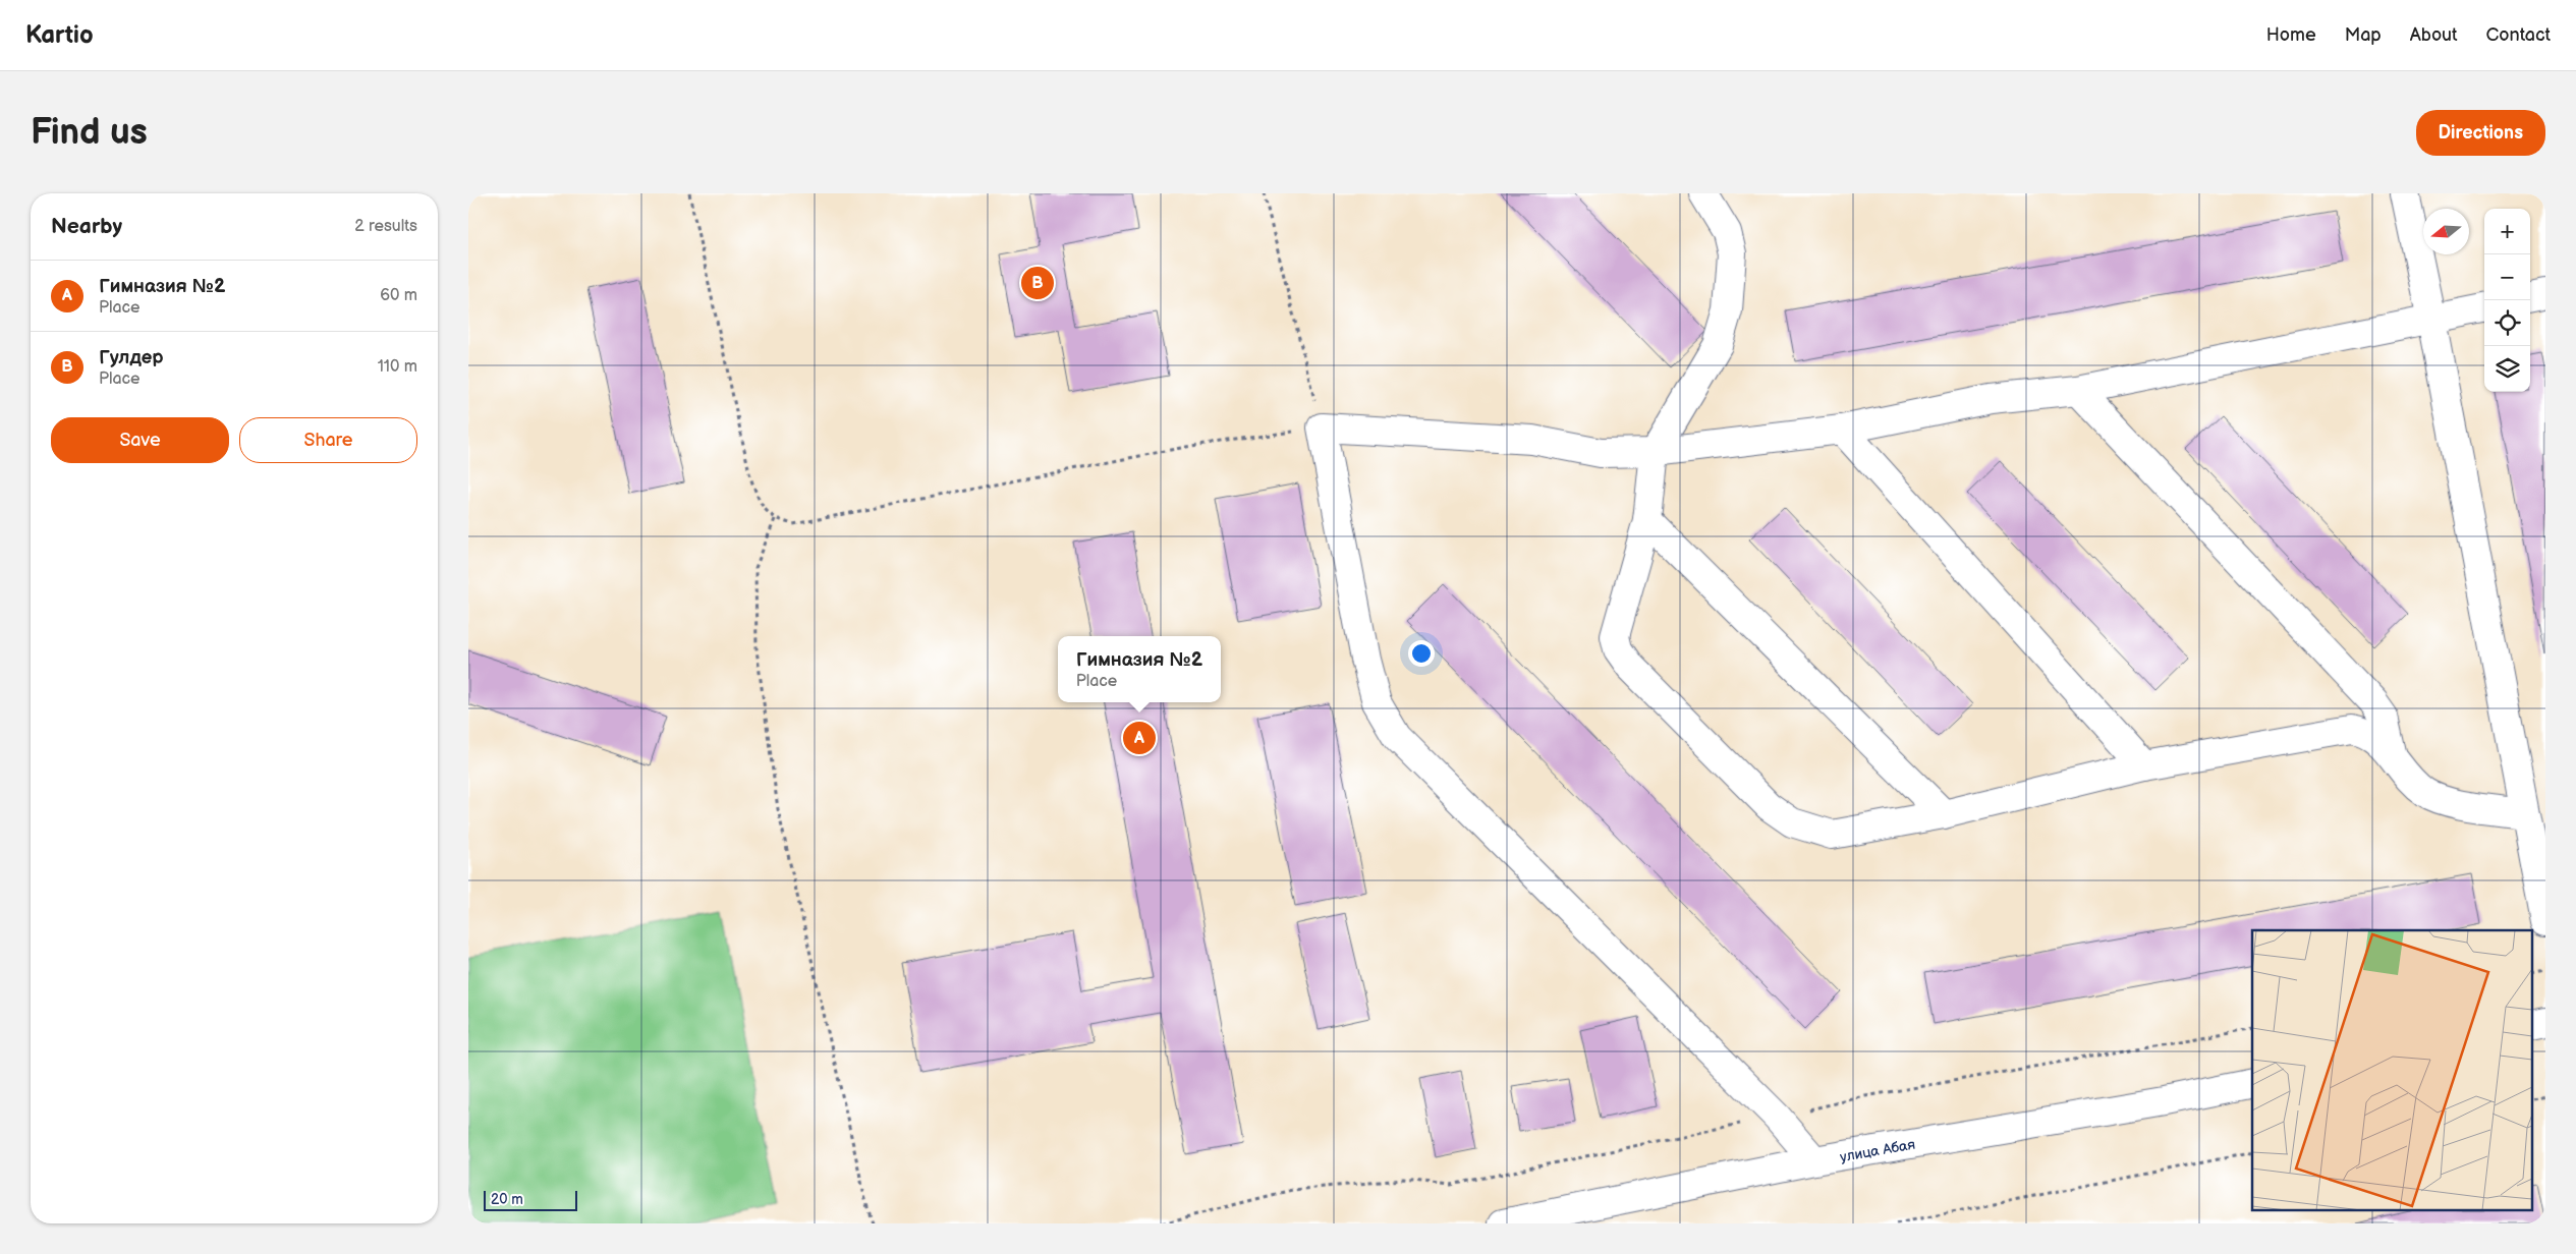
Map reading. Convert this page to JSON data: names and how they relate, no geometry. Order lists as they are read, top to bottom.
{
  "streets": {
    "street": ["улица Абая"]
  },
  "scale_bar": "20 m",
  "north": "left",
  "page": {
    "header": "Kartio",
    "nav": [
      "Home",
      "Map",
      "About",
      "Contact"
    ],
    "buttons": [
      "Directions",
      ["Save", "Share"]
    ],
    "title": "Find us",
    "heading": ["Nearby", "2 results"],
    "map_buttons": ["+", "−"],
    "list": [
      {
        "mark": "A",
        "name": "Гимназия №2",
        "note": "Place",
        "value": "60 m"
      },
      {
        "mark": "B",
        "name": "Гулдер",
        "note": "Place",
        "value": "110 m"
      }
    ],
    "pins": ["B", "A"],
    "popup": ["Гимназия №2", "Place"],
    "scale": "20 m"
  }
}
